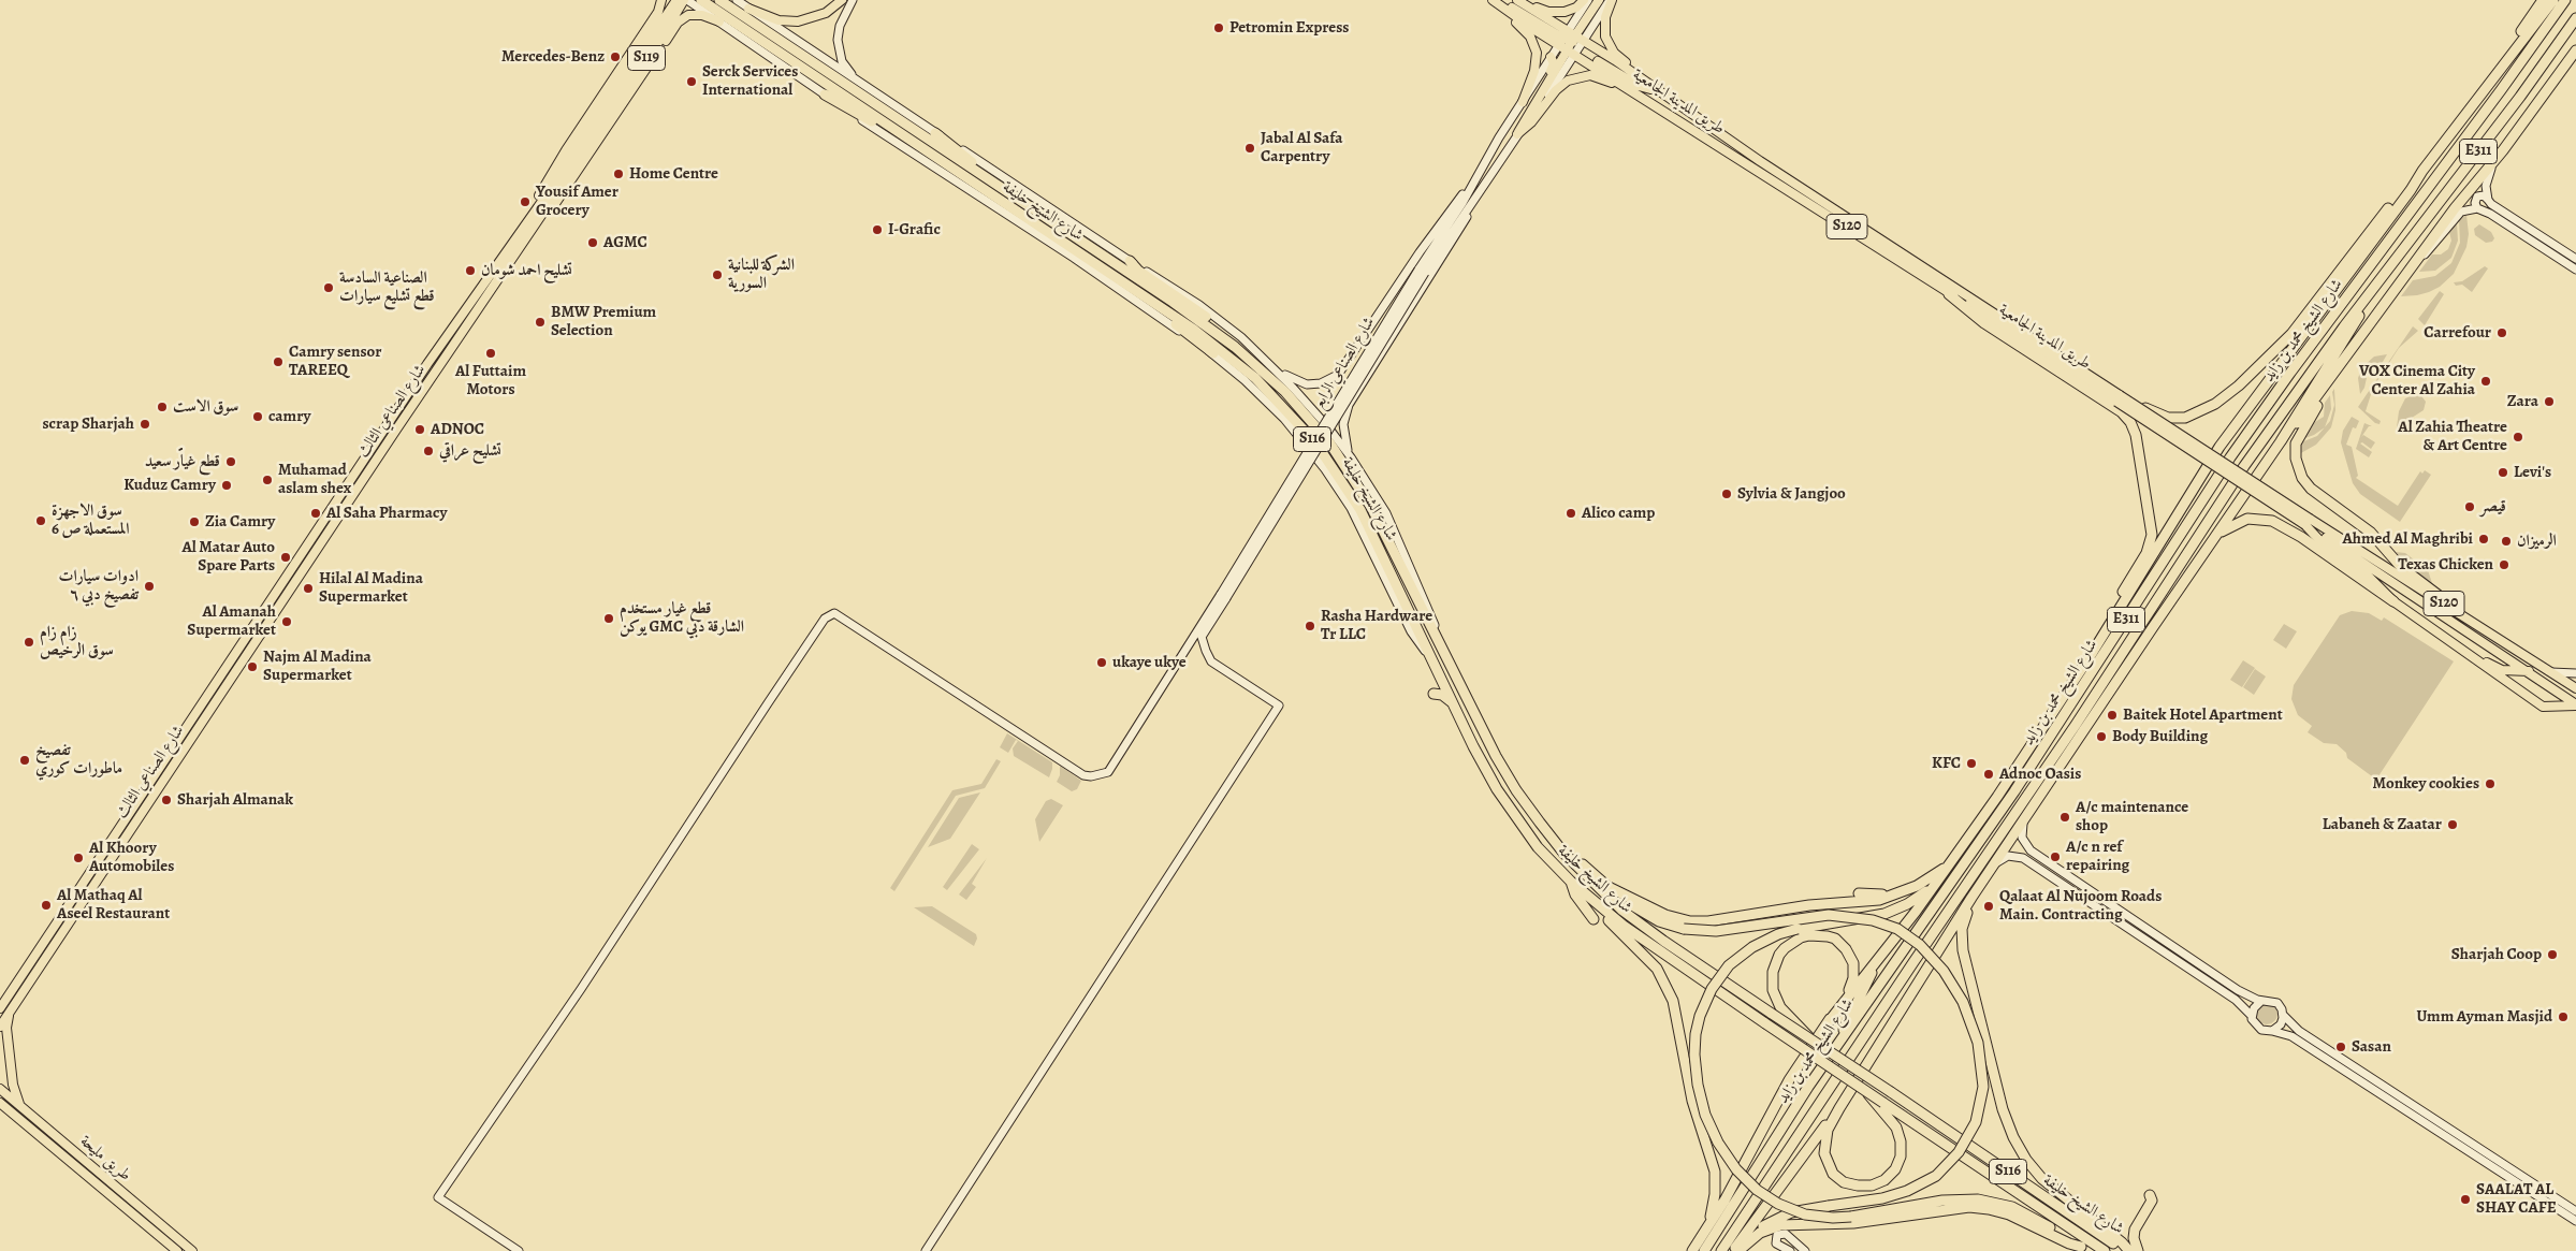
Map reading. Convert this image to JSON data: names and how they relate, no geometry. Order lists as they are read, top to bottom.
{
  "streets": {
    "highway": [
      "E311",
      "شارع الشيخ خليفة",
      "شارع الشيخ محمد بن زايد",
      "S116"
    ],
    "main road": [
      "S119",
      "طريق المدينة الجامعية",
      "S120",
      "شارع الصناعي الرابع",
      "شارع الصناعي الثالث",
      "طريق مليحة"
    ]
  },
  "crossings": [
    ["طريق المدينة الجامعية", "شارع الصناعي الرابع"]
  ],
  "places": [
    "Petromin Express",
    "Mercedes-Benz",
    "Serck Services International",
    "Jabal Al Safa Carpentry",
    "Home Centre",
    "Yousif Amer Grocery",
    "I-Grafic",
    "AGMC",
    "تشليح احمد شومان",
    "الشركة للبنانية السورية",
    "الصناعية السادسة قطع تشليع سيارات",
    "BMW Premium Selection",
    "Carrefour",
    "Al Futtaim Motors",
    "Camry sensor TAREEQ",
    "VOX Cinema City Center Al Zahia",
    "Zara",
    "سوق الاست",
    "camry",
    "scrap Sharjah",
    "ADNOC",
    "Al Zahia Theatre & Art Centre",
    "تشليح عراقي",
    "قطع غياًًر سعيد",
    "Levi's",
    "Muhamad aslam shex",
    "Kuduz Camry",
    "Sylvia & Jangjoo",
    "قيصر",
    "Al Saha Pharmacy",
    "Alico camp",
    "سوق الاجهزة المستعملة ص 6",
    "Zia Camry",
    "Ahmed Al Maghribi",
    "الرميزان",
    "Al Matar Auto Spare Parts",
    "Texas Chicken",
    "ادوات سيارات تفصيخ دبي ٦",
    "Hilal Al Madina Supermarket",
    "قطع غيار مستخدم يوكن GMC الشارقة دبي",
    "Al Amanah Supermarket",
    "Rasha Hardware Tr LLC",
    "زام زام سوق الرخيص",
    "ukaye ukye",
    "Najm Al Madina Supermarket",
    "Baitek Hotel Apartment",
    "Body Building",
    "تفصيخ ماطورات كوري",
    "KFC",
    "Adnoc Oasis",
    "Monkey cookies",
    "Sharjah Almanak",
    "A/c maintenance shop",
    "Labaneh & Zaatar",
    "A/c n ref repairing",
    "Al Khoory Automobiles",
    "Al Mathaq Al Aseel Restaurant",
    "Qalaat Al Nujoom Roads Main. Contracting",
    "Sharjah Coop",
    "Umm Ayman Masjid",
    "Sasan",
    "SAALAT AL SHAY CAFE"
  ]
}
